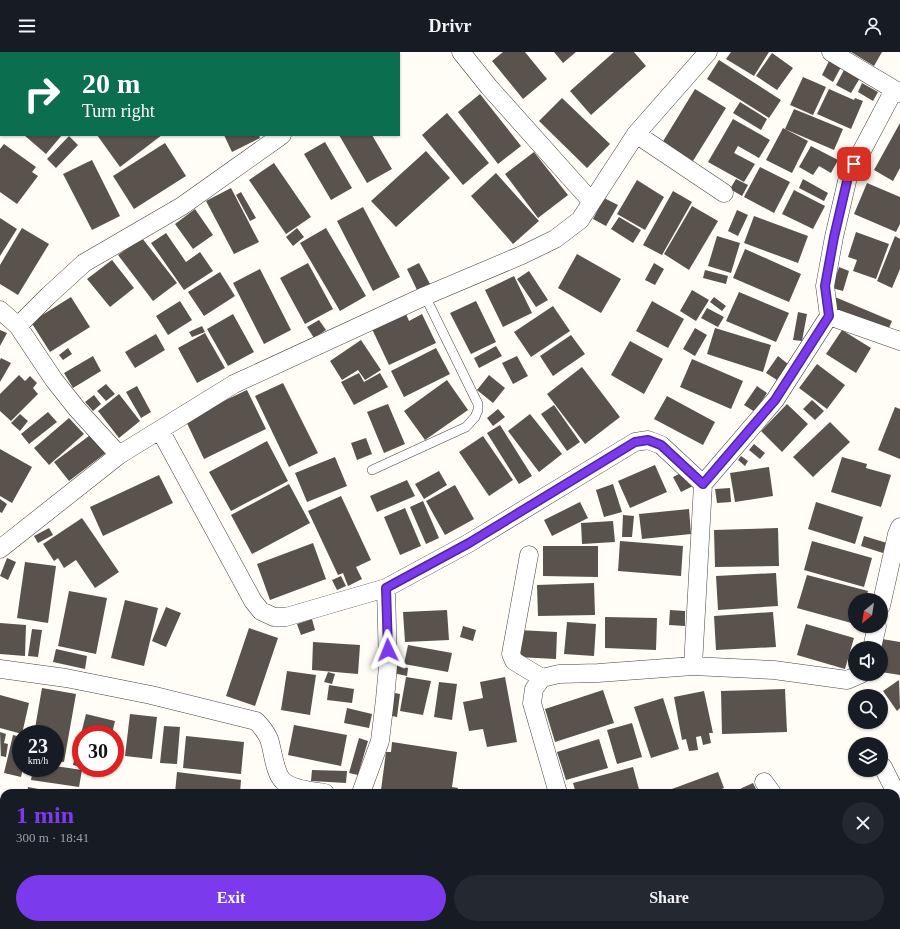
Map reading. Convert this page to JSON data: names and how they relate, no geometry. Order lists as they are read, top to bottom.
{
  "north": "bottom left",
  "page": {
    "header": "Drivr",
    "turn": ["20 m", "Turn right"],
    "speed": "23 km/h",
    "limit": "30",
    "heading": ["1 min", "300 m · 18:41"],
    "buttons": ["Exit", "Share"]
  }
}
